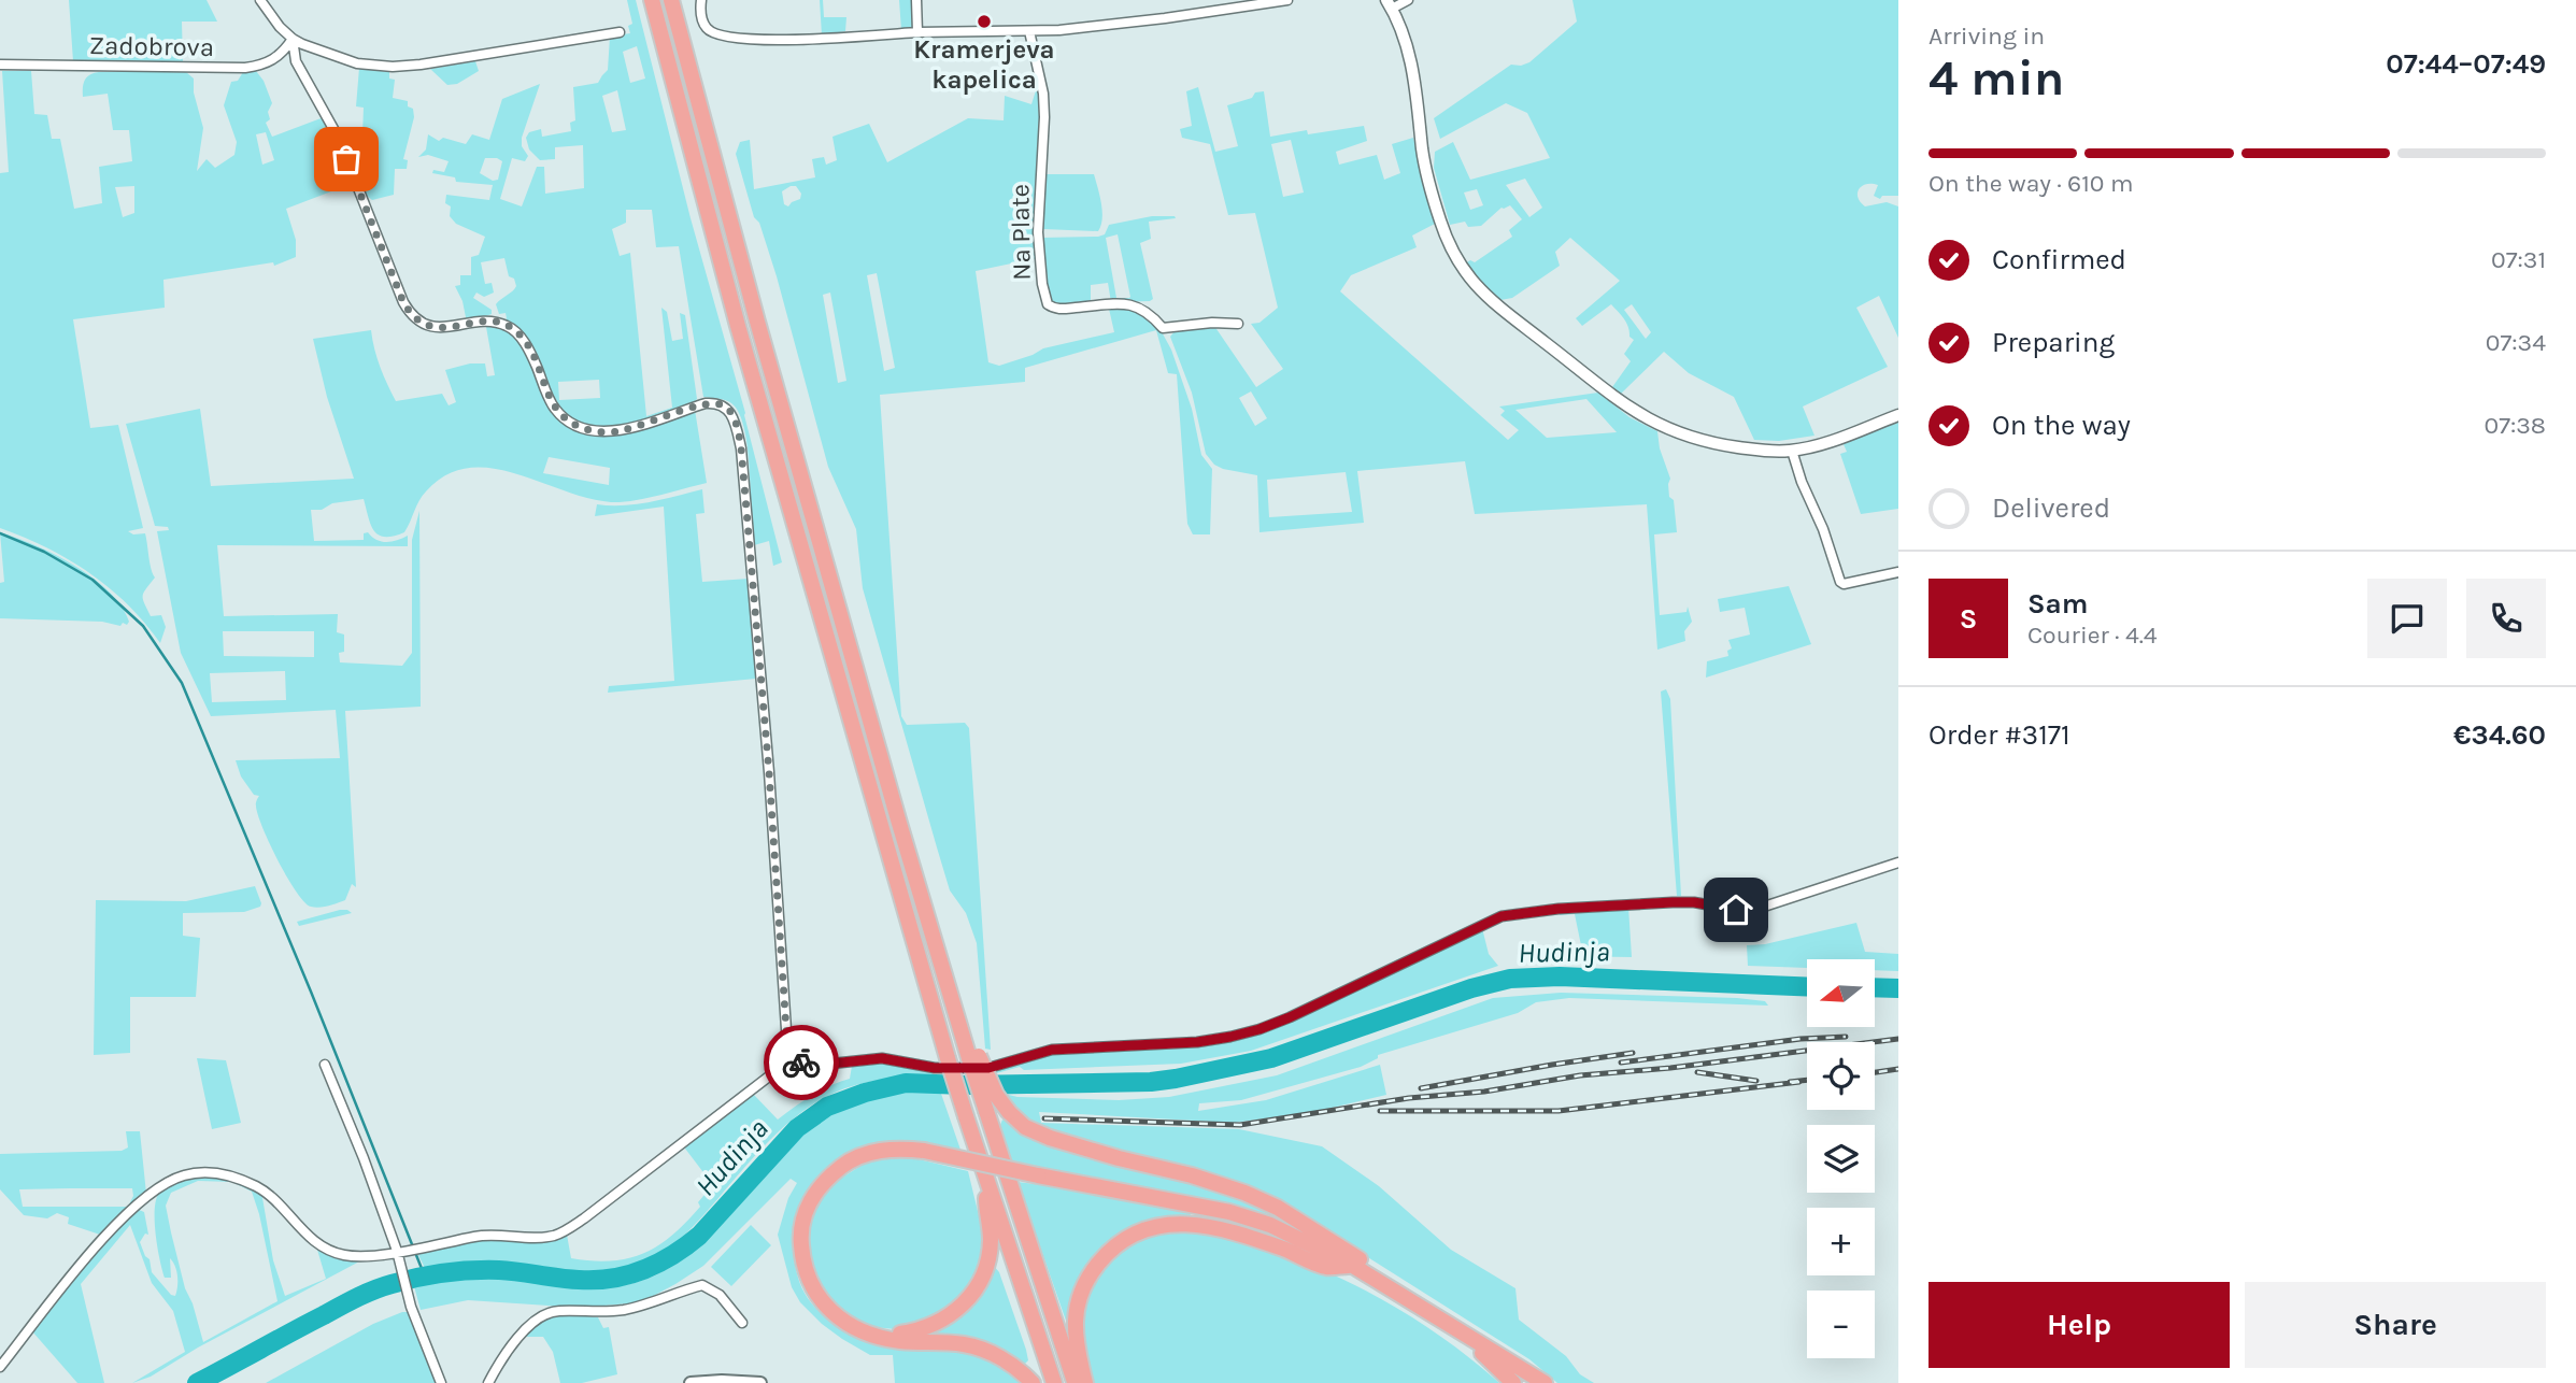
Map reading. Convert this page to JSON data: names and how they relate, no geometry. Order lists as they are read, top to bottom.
{
  "streets": {
    "street": ["Zadobrova", "Na Plate"]
  },
  "water": ["Hudinja"],
  "places": ["Kramerjeva kapelica"],
  "north": "left",
  "page": {
    "heading": ["4 min", "Arriving in", "07:44–07:49"],
    "panel": [
      "Sam",
      "Courier · 4.4",
      "Order #3171",
      "€34.60"
    ],
    "bar": "On the way · 610 m",
    "list": [
      ["Confirmed", "07:31"],
      ["Preparing", "07:34"],
      ["On the way", "07:38"],
      "Delivered"
    ],
    "round": "S",
    "map_buttons": ["+", "−"],
    "buttons": ["Help", "Share"]
  }
}
